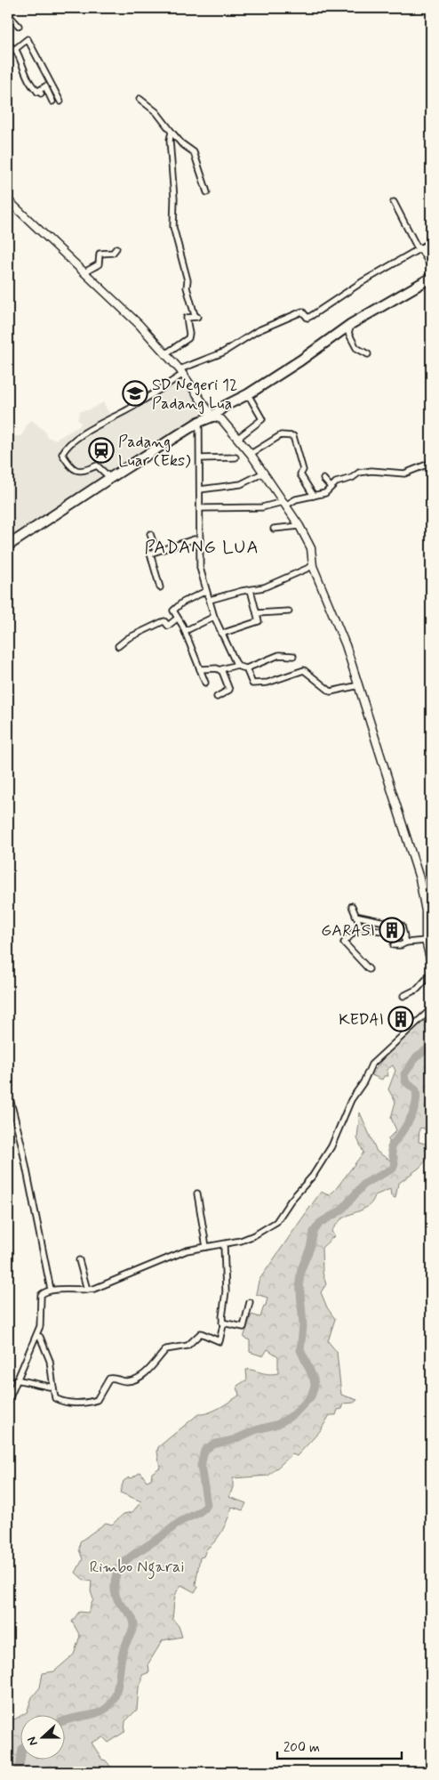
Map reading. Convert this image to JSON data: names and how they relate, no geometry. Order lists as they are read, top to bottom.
{
  "districts": ["PADANG LUA"],
  "parks": ["Rimbo Ngarai"],
  "places": {
    "school or university": ["SD Negeri 12 Padang Lua"],
    "station": ["Padang Luar (Eks)"],
    "building": ["GARASI", "KEDAI"]
  },
  "scale_bar": "200 m",
  "north": "left"
}
